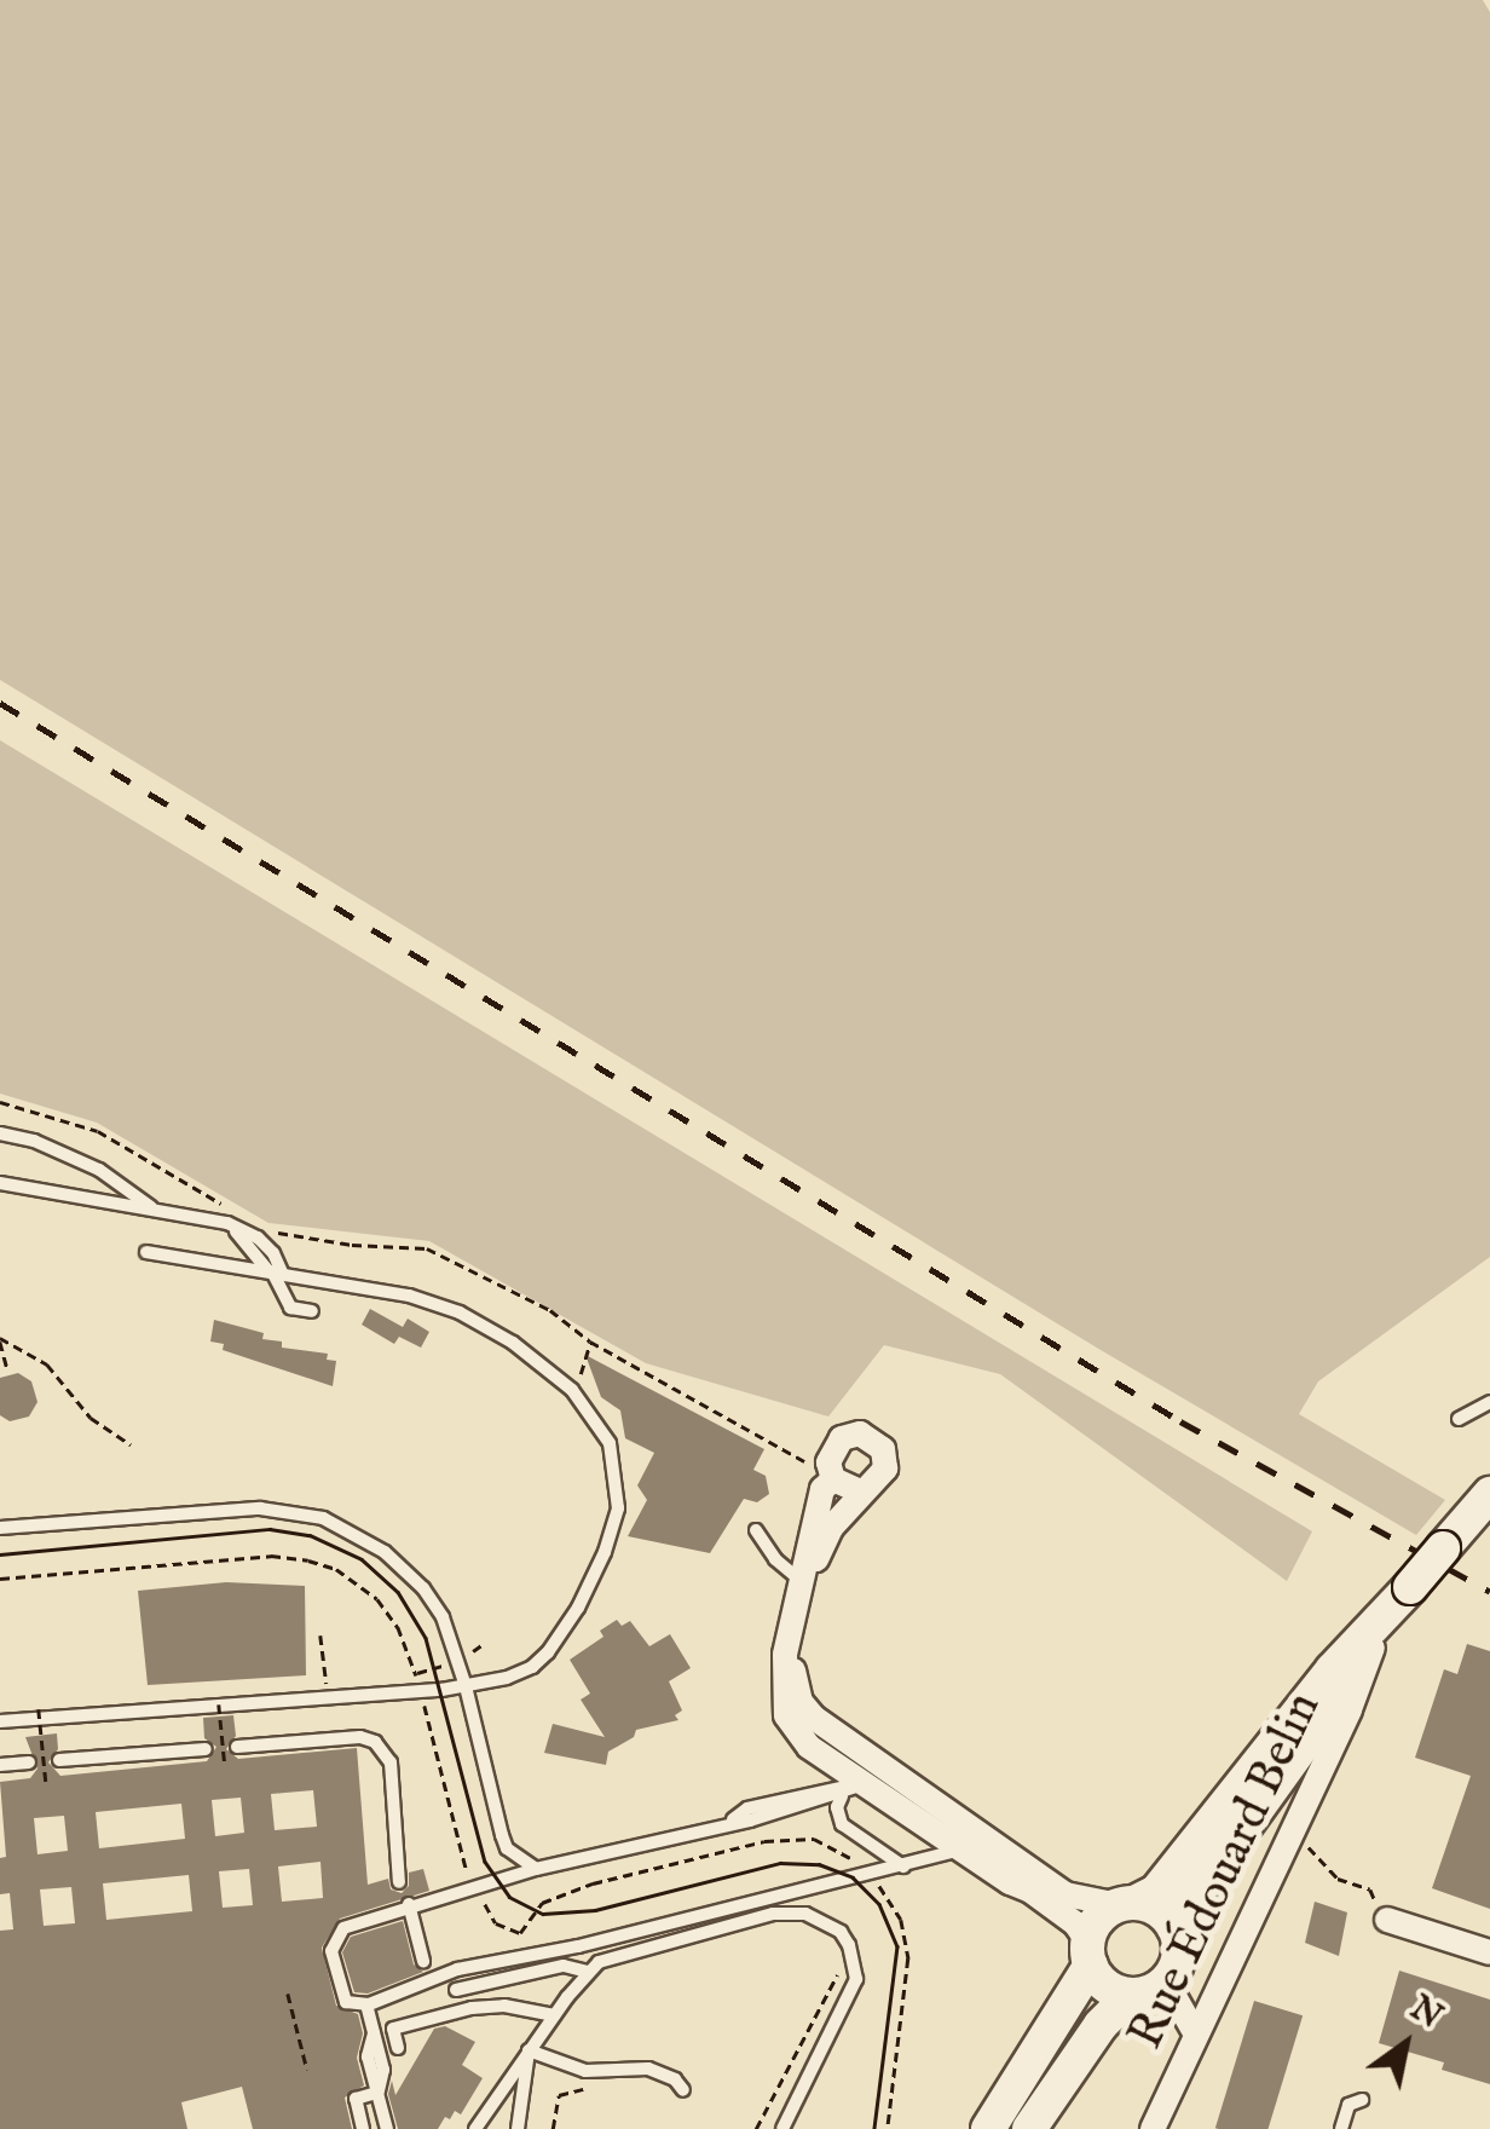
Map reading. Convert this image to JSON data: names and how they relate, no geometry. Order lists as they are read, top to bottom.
{
  "streets": {
    "street": ["Rue Édouard Belin"]
  },
  "north": "top right"
}
